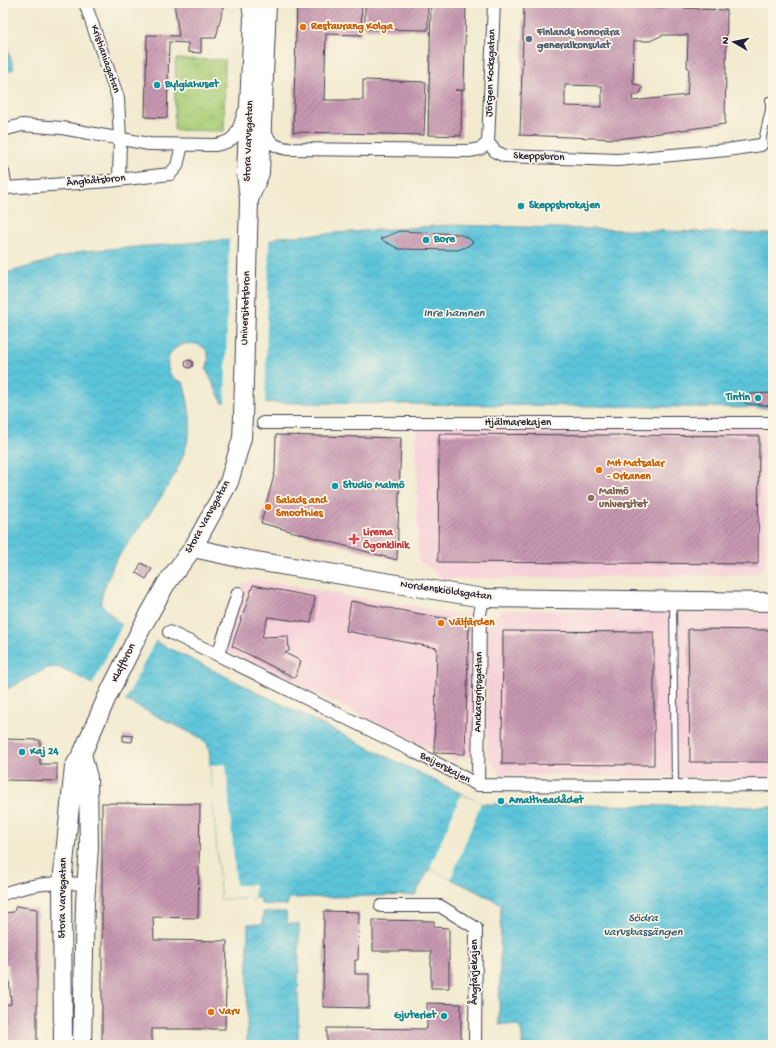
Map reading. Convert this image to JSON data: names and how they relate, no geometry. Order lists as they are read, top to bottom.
{
  "streets": {
    "street": [
      "Kristianiagatan",
      "Jörgen Kocksgatan",
      "Stora Varvsgatan",
      "Skeppsbron",
      "Ångbåtsbron",
      "Universitetsbron",
      "Hjälmarekajen",
      "Nordenskiöldsgatan",
      "Klaffbron",
      "Anckargripsgatan",
      "Beijerskajen",
      "Ångfärjekajen"
    ]
  },
  "crossings": [
    ["Kristianiagatan", "Ångbåtsbron"],
    ["Jörgen Kocksgatan", "Skeppsbron"],
    ["Stora Varvsgatan", "Universitetsbron"],
    ["Stora Varvsgatan", "Nordenskiöldsgatan"],
    ["Stora Varvsgatan", "Klaffbron"],
    ["Nordenskiöldsgatan", "Anckargripsgatan"],
    ["Anckargripsgatan", "Beijerskajen"]
  ],
  "water": ["Inre hamnen", "Södra varvsbassängen"],
  "places": {
    "other": [
      "Restaurang Kolga",
      "Finlands honorära generalkonsulat",
      "Bylgiahuset",
      "Skeppsbrokajen",
      "Bore",
      "Tintin",
      "MH Matsalar - Orkanen",
      "Studio Malmö",
      "Malmö universitet",
      "Salads and Smoothies",
      "Välfärden",
      "Kaj 24",
      "Amaltheadådet",
      "Varv",
      "Gjuteriet"
    ],
    "health": ["Lirema Ögonklinik"]
  },
  "north": "left"
}
